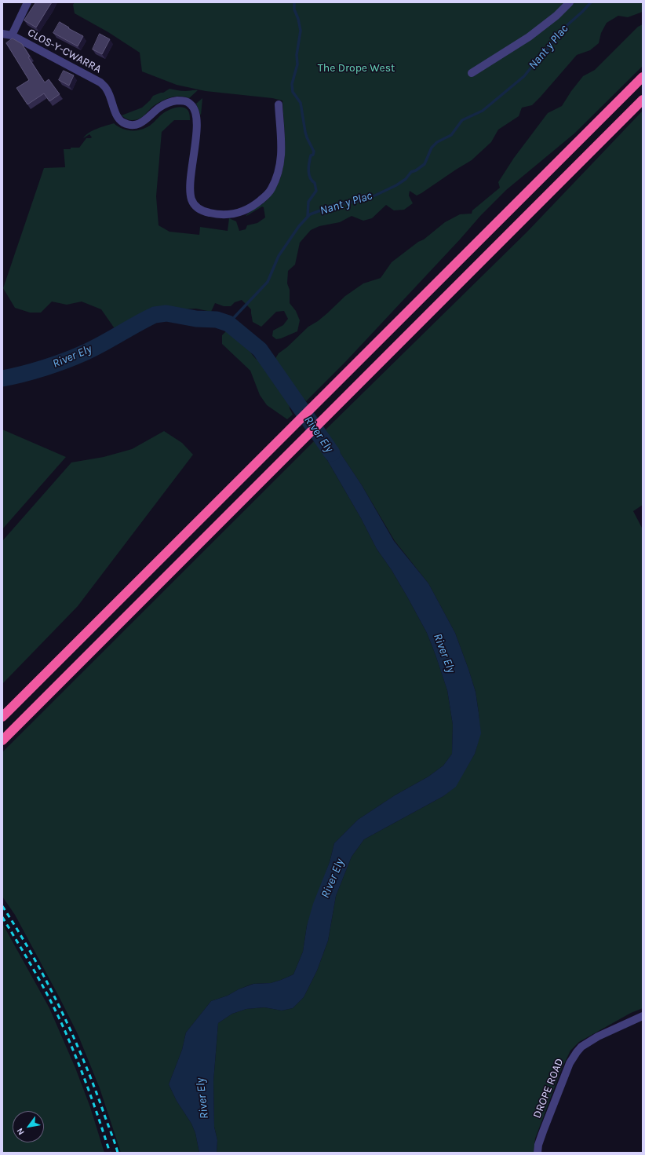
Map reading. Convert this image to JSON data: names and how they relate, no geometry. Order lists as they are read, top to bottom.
{
  "streets": {
    "street": ["CLOS-Y-CWARRA", "DROPE ROAD"]
  },
  "water": ["Nant y Plac", "River Ely"],
  "parks": ["The Drope West"],
  "north": "bottom left"
}
